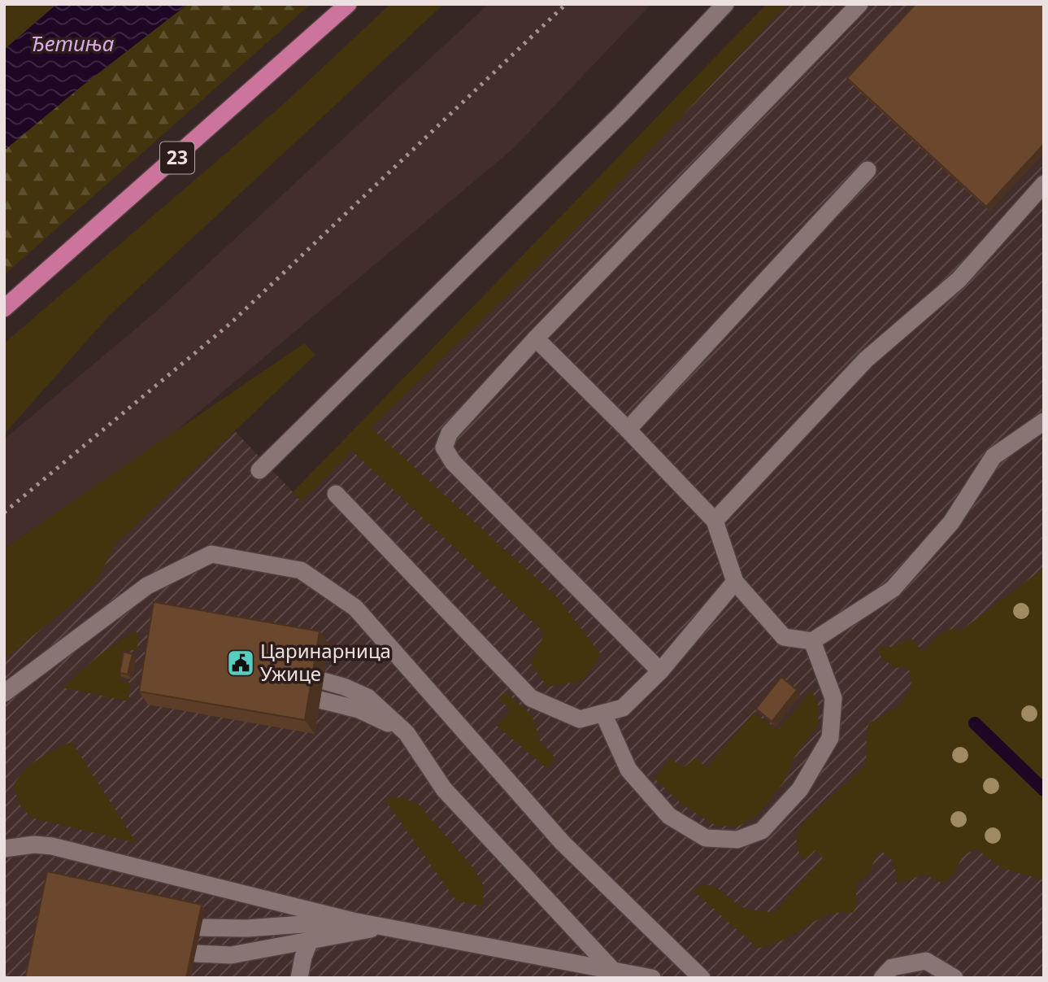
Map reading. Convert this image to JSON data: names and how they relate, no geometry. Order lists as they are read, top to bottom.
{
  "streets": {
    "main road": ["23"]
  },
  "water": ["Ђетиња"],
  "places": {
    "public building": ["Царинарница Ужице"]
  }
}
